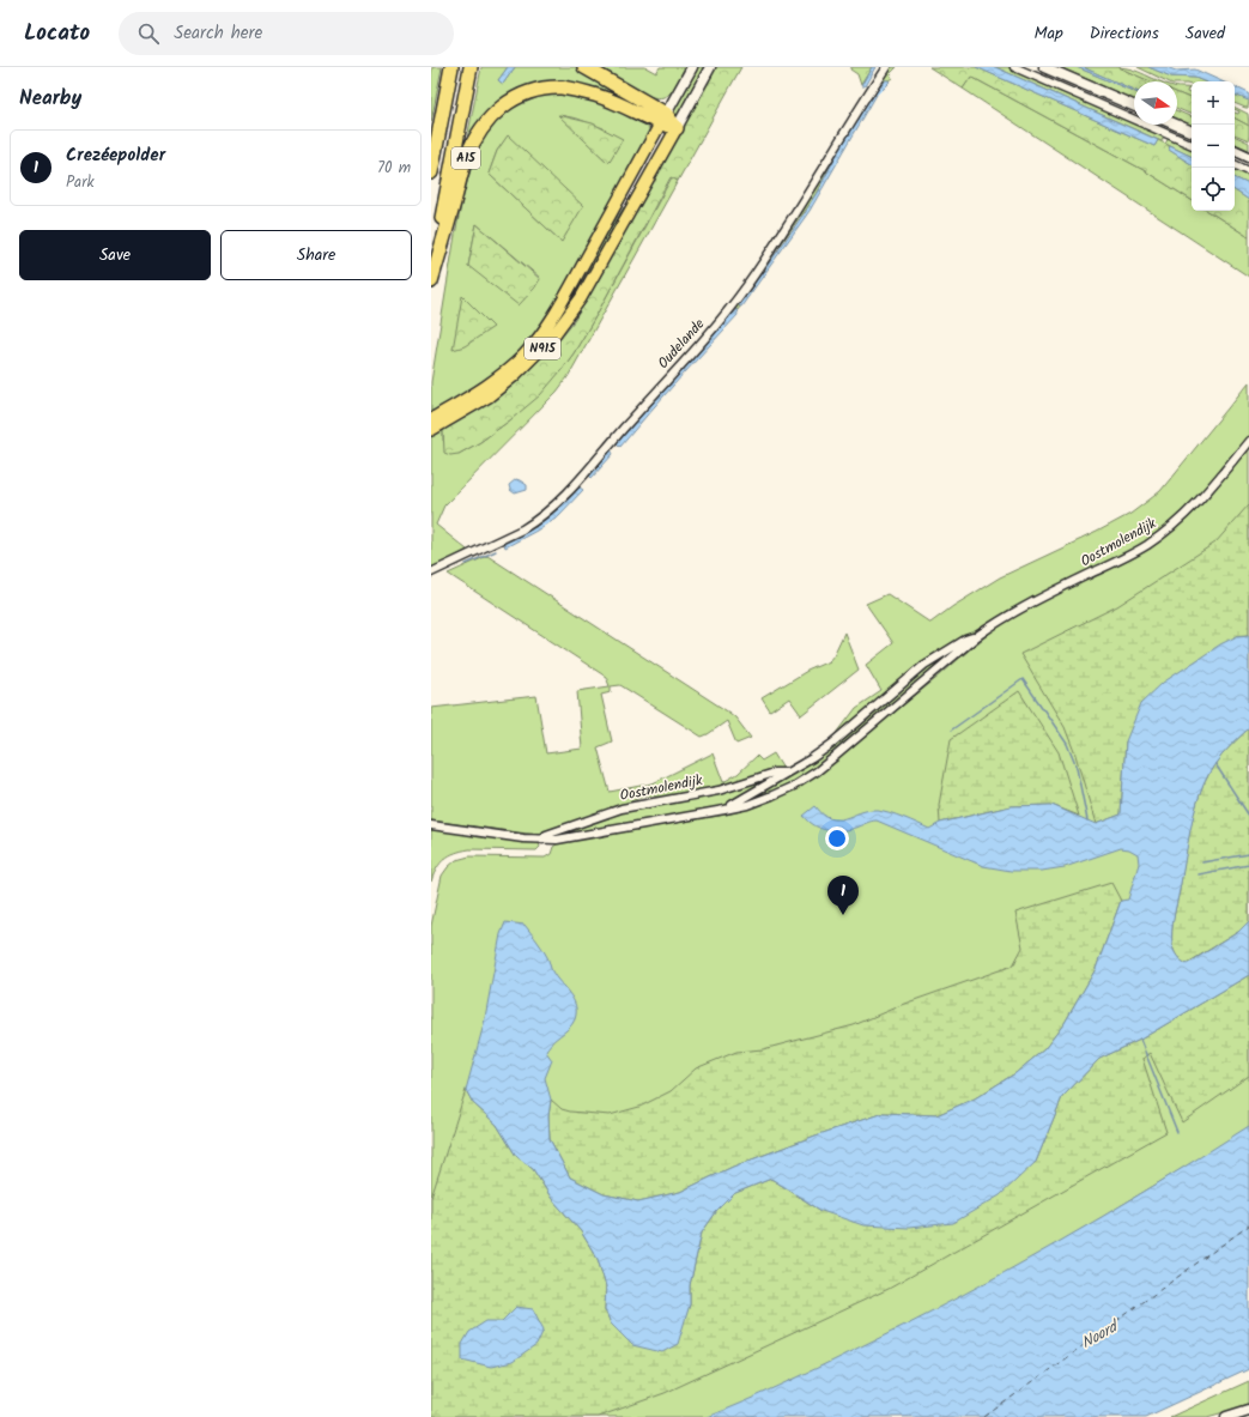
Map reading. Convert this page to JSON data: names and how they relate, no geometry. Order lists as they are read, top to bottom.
{
  "streets": {
    "highway": ["A15"],
    "main road": ["N915"],
    "street": ["Oudelande", "Oostmolendijk"]
  },
  "crossings": [
    ["A15", "N915"]
  ],
  "water": ["Noord"],
  "north": "right",
  "page": {
    "header": "Locato",
    "search": "Search here",
    "nav": ["Map", "Directions", "Saved"],
    "heading": "Nearby",
    "map_buttons": ["+", "−"],
    "list": [
      {
        "mark": "1",
        "name": "Crezéepolder",
        "note": "Park",
        "value": "70 m"
      }
    ],
    "buttons": ["Save", "Share"],
    "pins": "1"
  }
}
